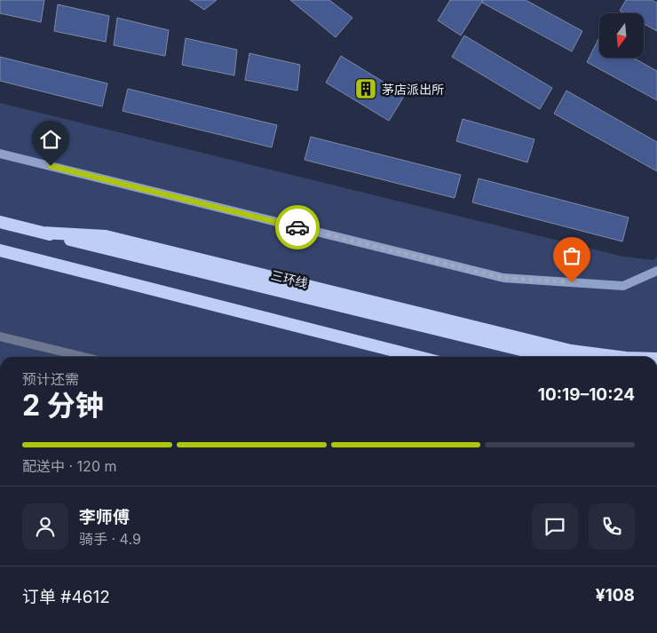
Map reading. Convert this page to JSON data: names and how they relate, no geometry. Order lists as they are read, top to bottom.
{
  "streets": {
    "highway": ["三环线"]
  },
  "places": {
    "building": ["茅店派出所"]
  },
  "north": "bottom",
  "page": {
    "heading": ["2 分钟", "预计还需", "10:19–10:24"],
    "panel": [
      "李师傅",
      "骑手 · 4.9",
      "订单 #4612",
      "¥108"
    ],
    "bar": "配送中 · 120 m"
  }
}
